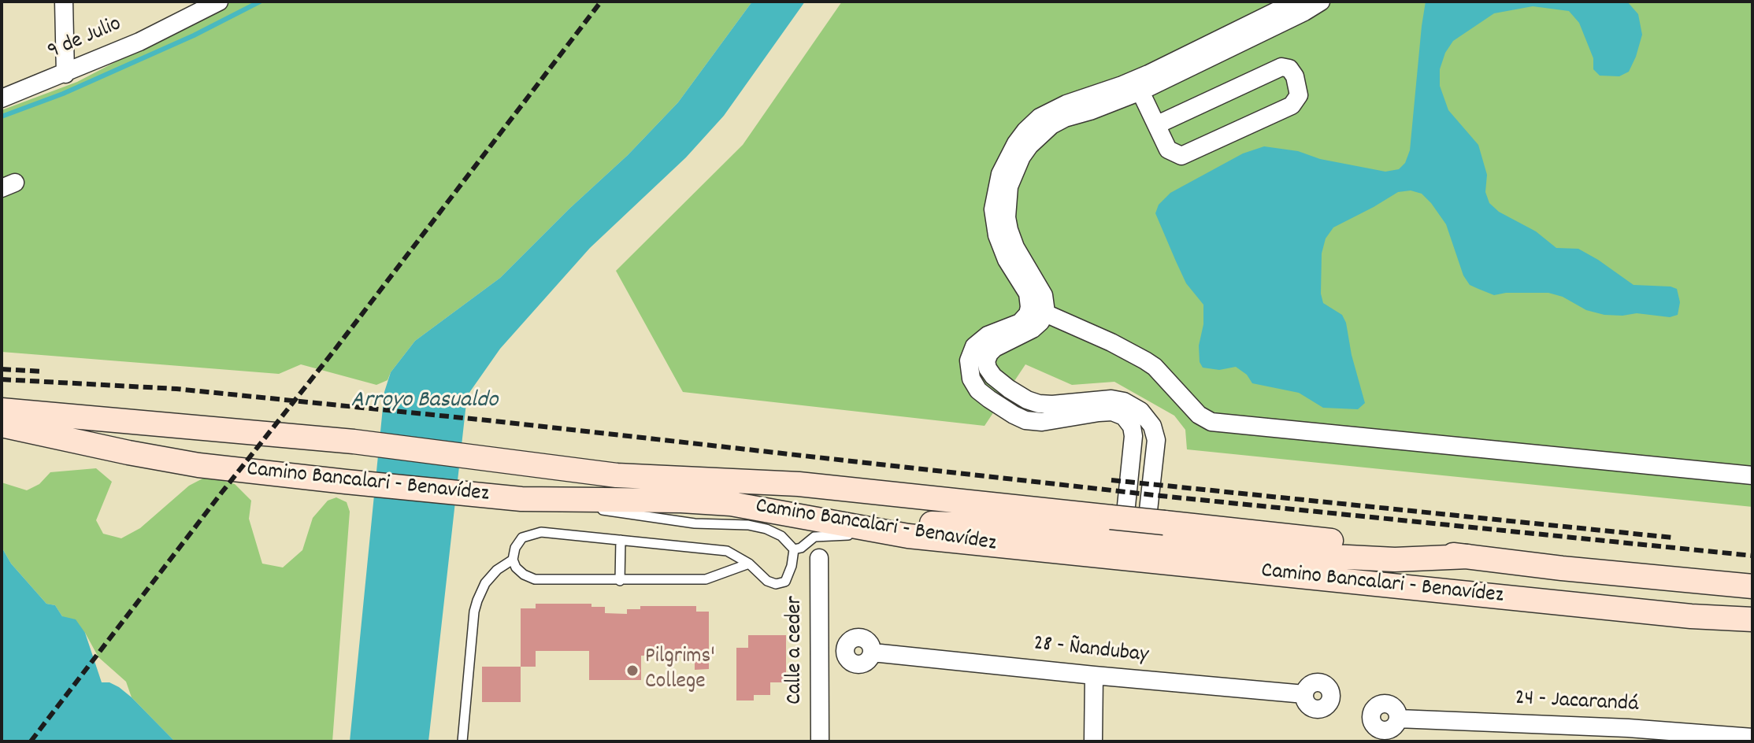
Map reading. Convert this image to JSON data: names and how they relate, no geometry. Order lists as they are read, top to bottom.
{
  "streets": {
    "main road": ["Camino Bancalari - Benavídez"],
    "street": [
      "9 de Julio",
      "Calle a ceder",
      "28 - Ñandubay",
      "24 - Jacarandá"
    ]
  },
  "water": ["Arroyo Basualdo"],
  "places": ["Pilgrims' College"]
}
